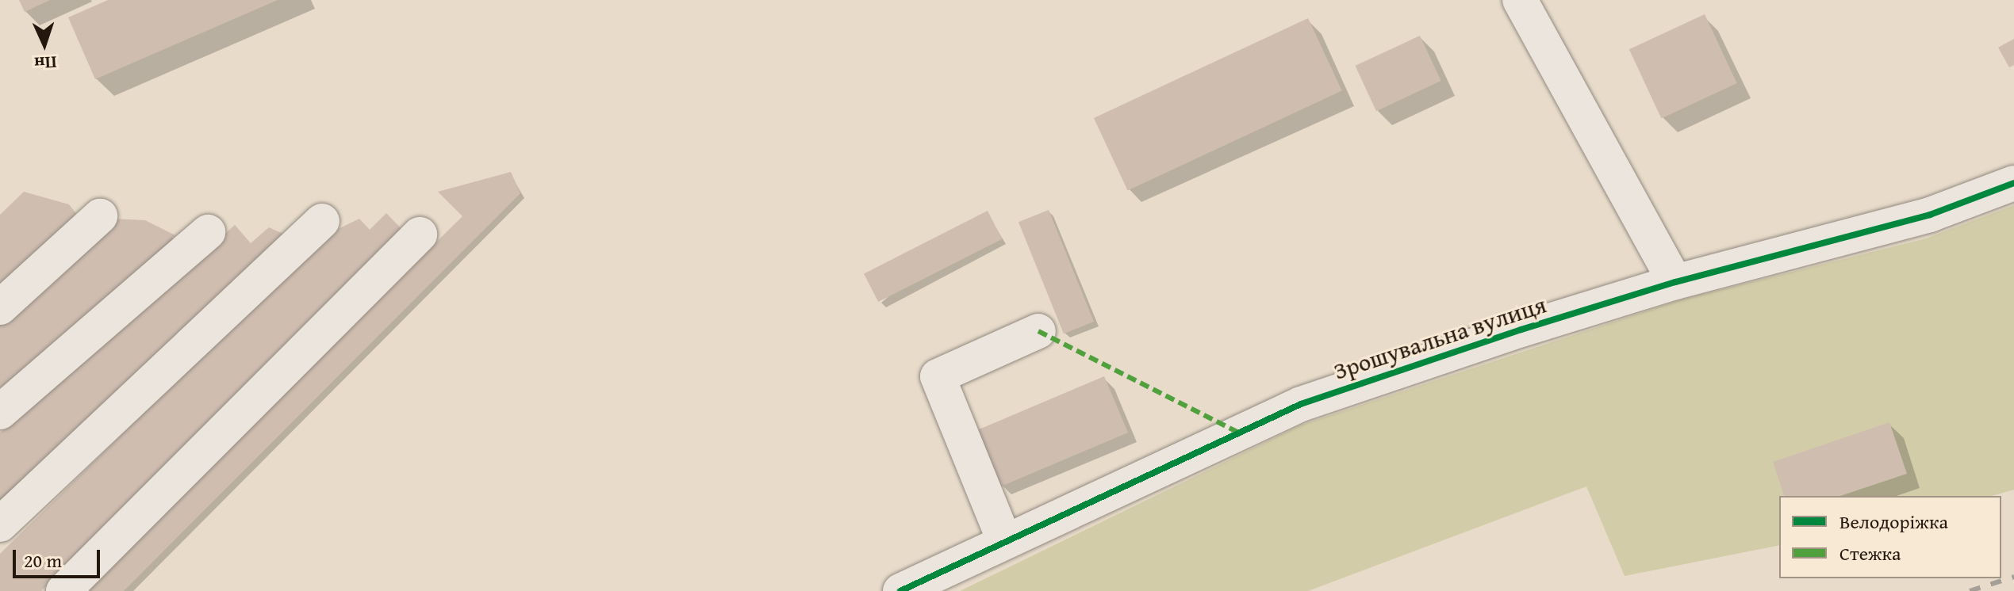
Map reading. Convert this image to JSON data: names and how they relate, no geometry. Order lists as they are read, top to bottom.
{
  "streets": {
    "street": ["Зрошувальна вулиця"]
  },
  "legend": ["Велодоріжка", "Стежка"],
  "scale_bar": "20 m",
  "north": "bottom"
}
